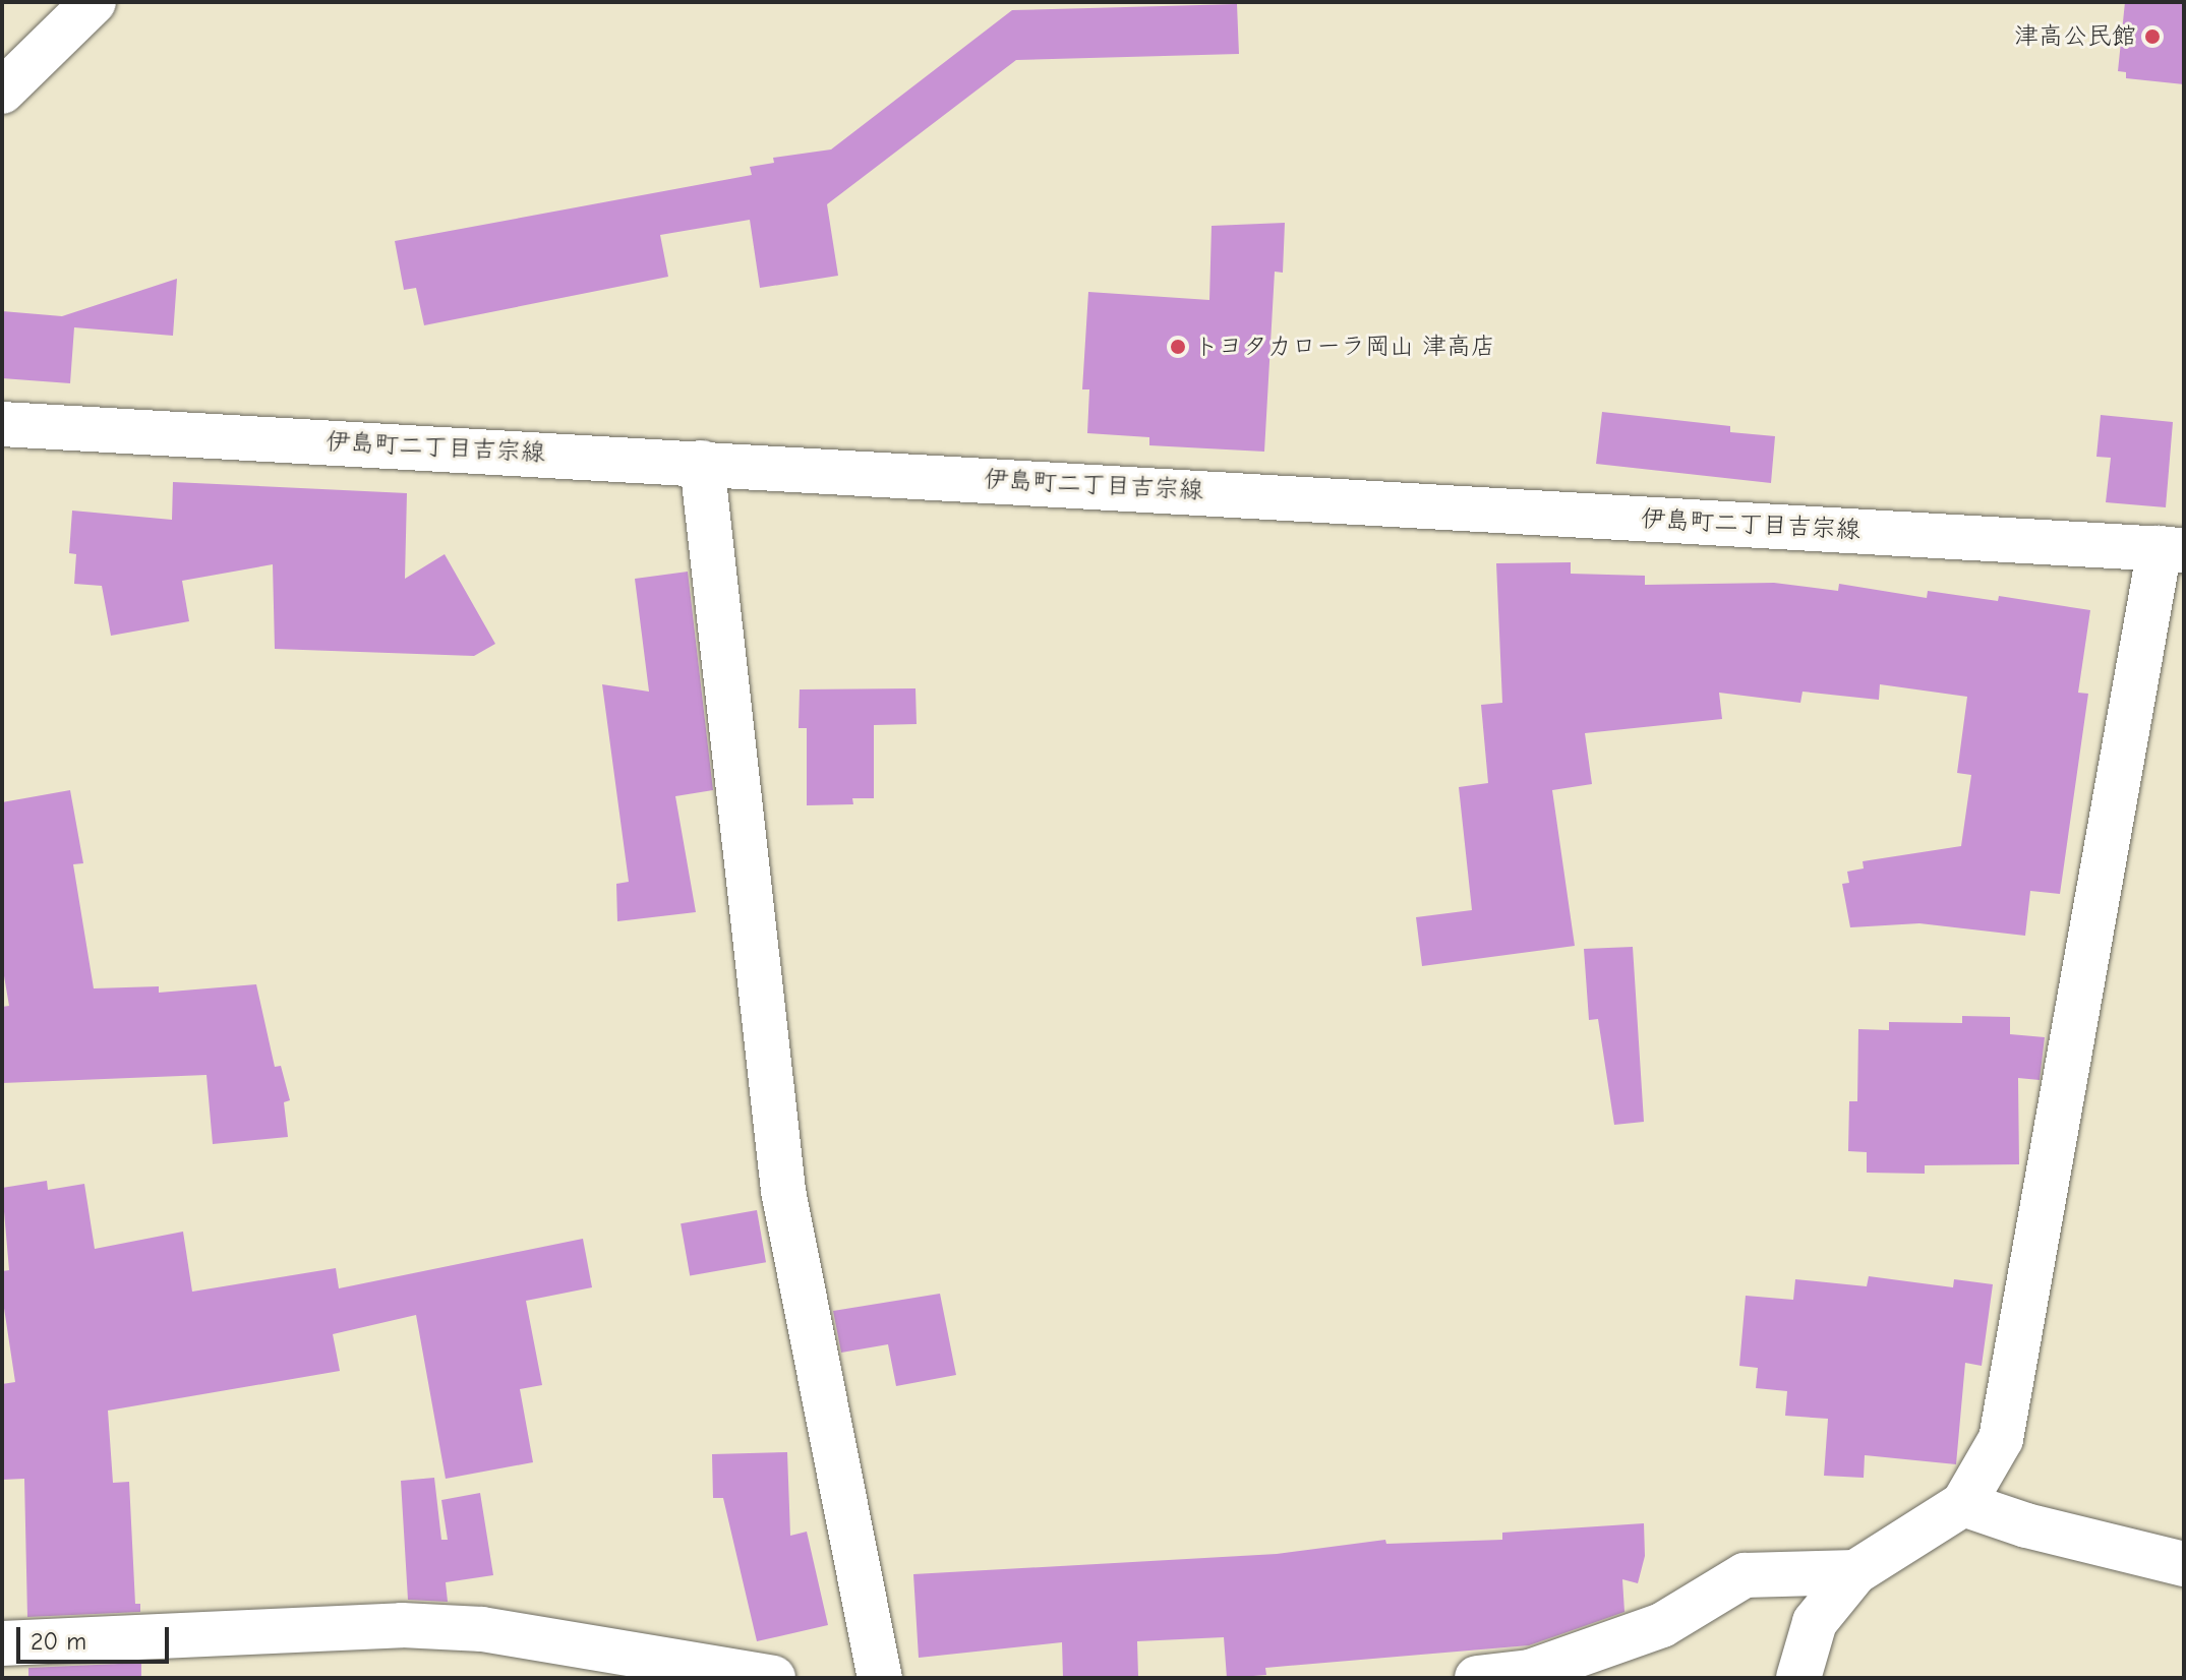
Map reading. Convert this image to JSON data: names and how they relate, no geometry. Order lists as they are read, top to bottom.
{
  "streets": {
    "street": ["伊島町二丁目吉宗線"]
  },
  "places": ["津高公民館", "トヨタカローラ岡山 津高店"],
  "scale_bar": "20 m"
}
